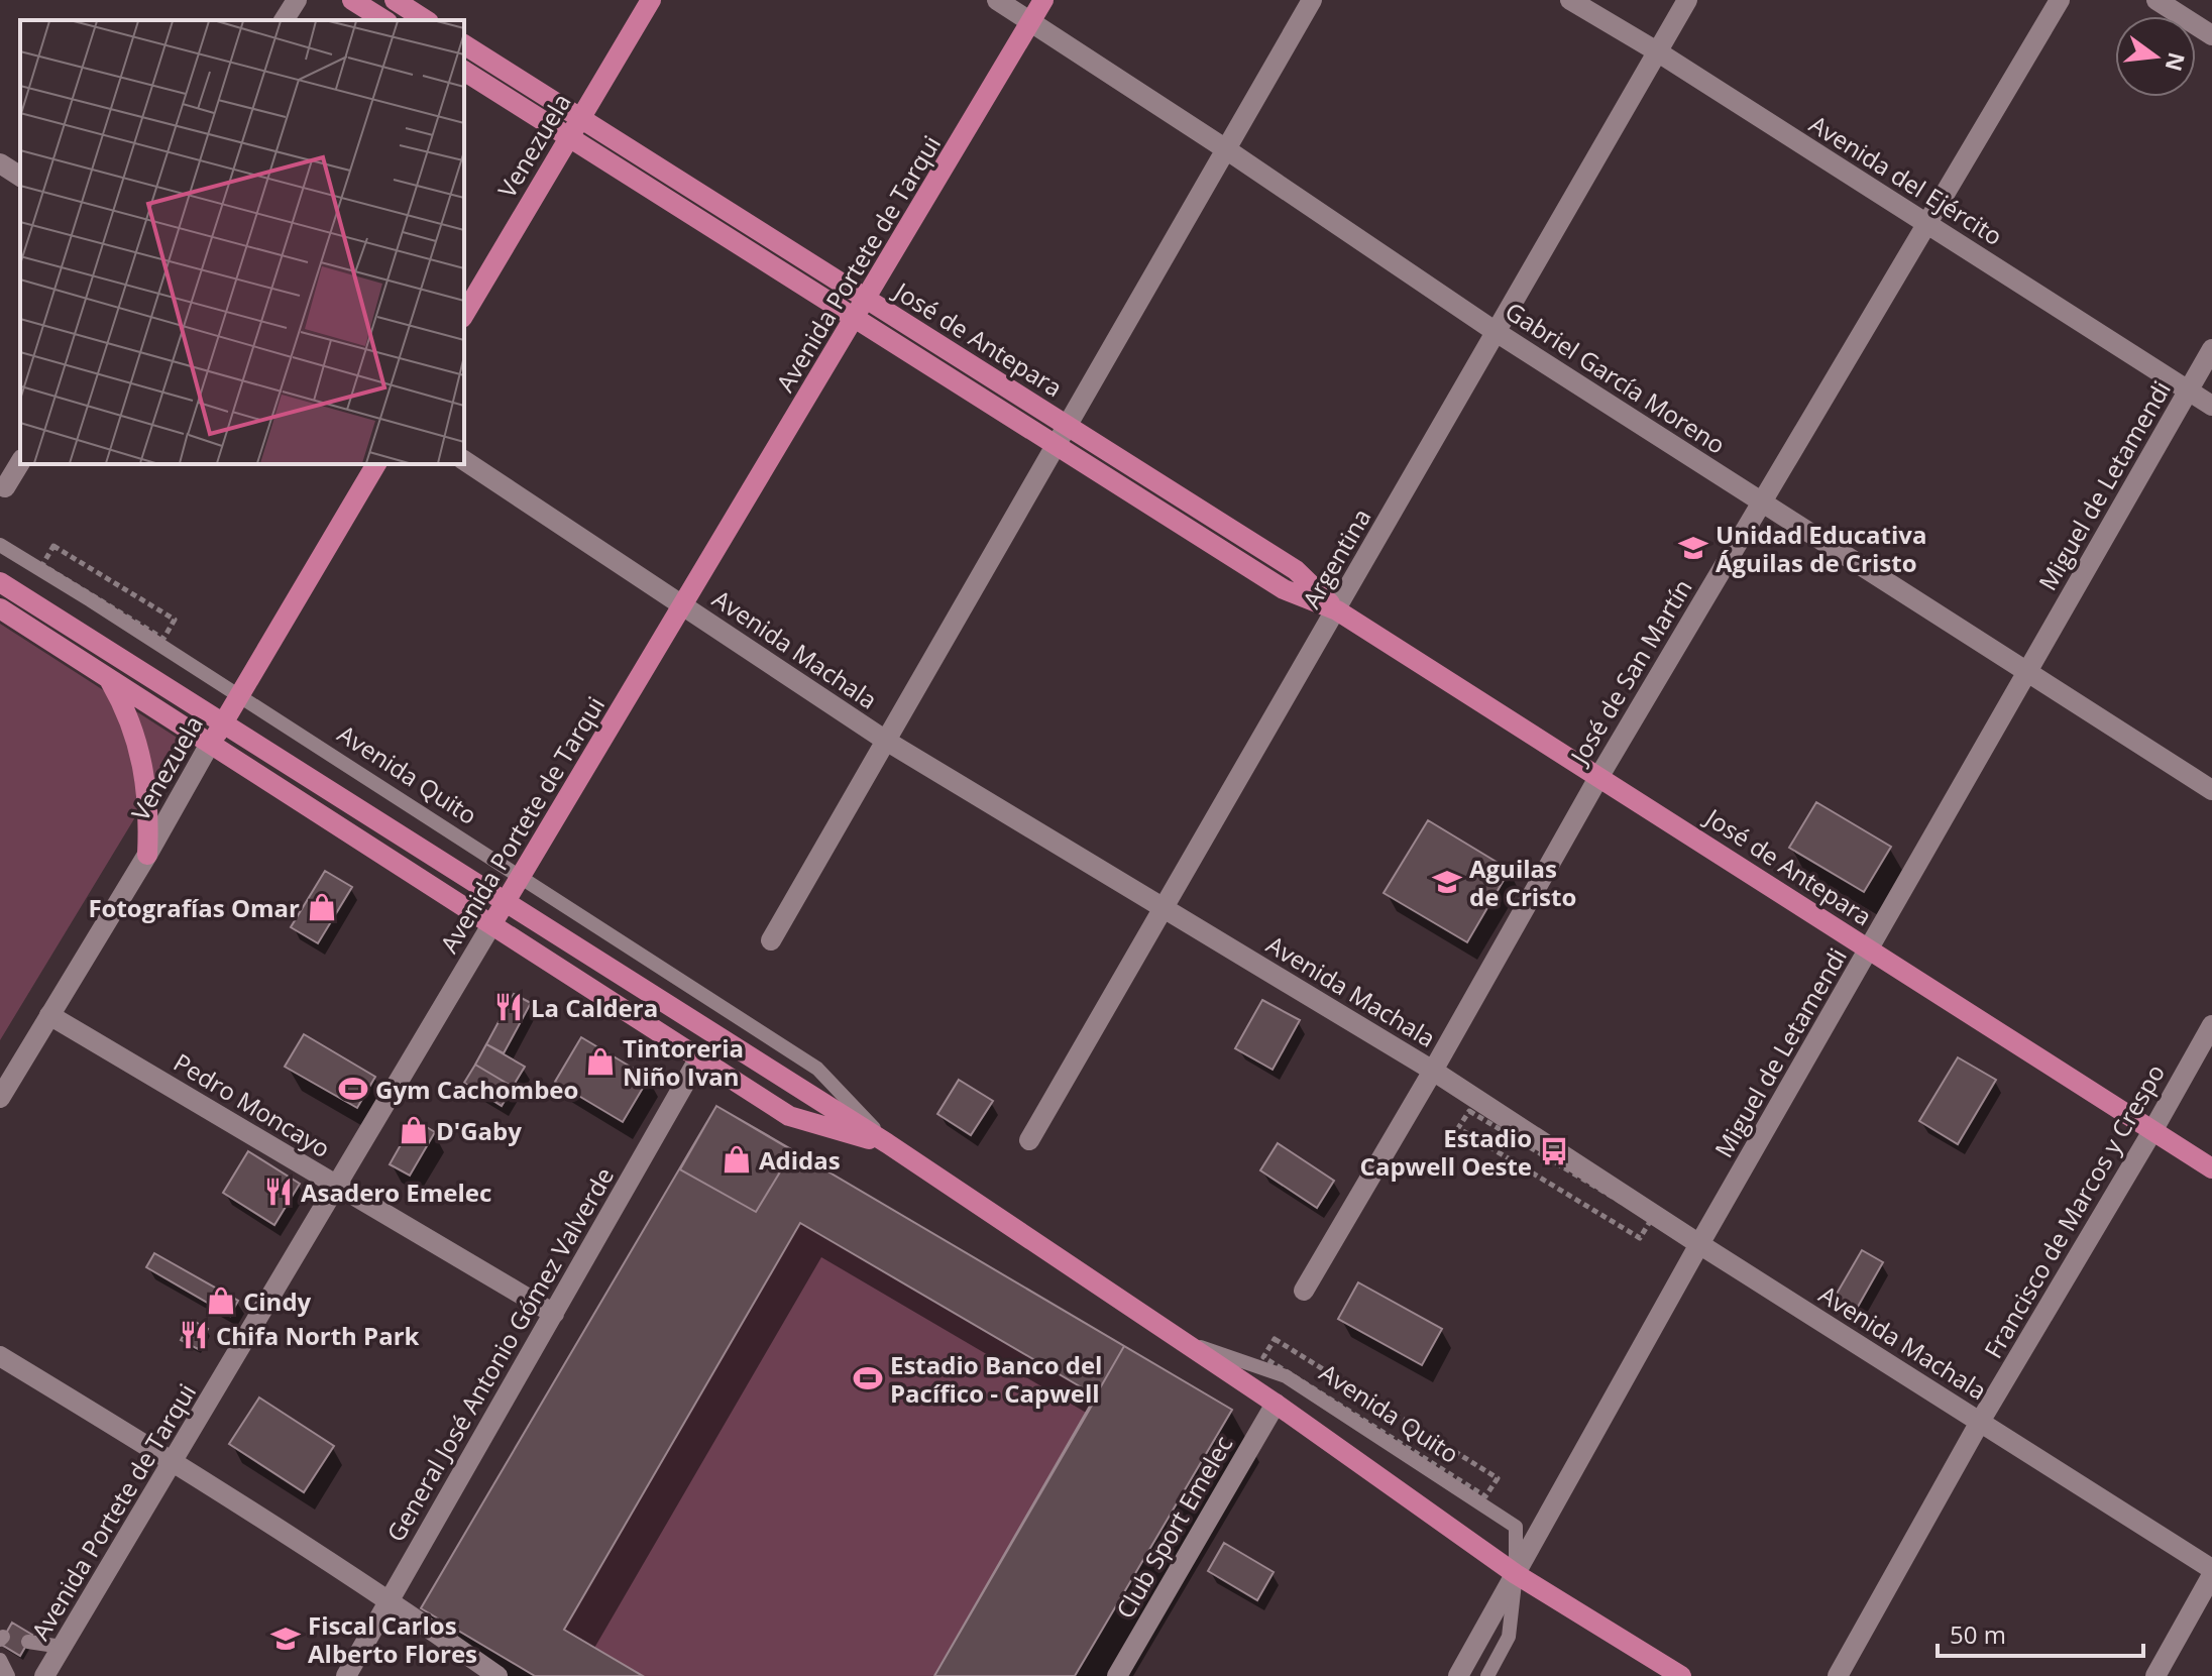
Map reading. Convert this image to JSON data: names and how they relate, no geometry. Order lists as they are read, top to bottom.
{
  "streets": {
    "main road": [
      "Venezuela",
      "Avenida Portete de Tarqui",
      "José de Antepara",
      "Avenida Quito"
    ],
    "street": [
      "Avenida del Ejército",
      "Gabriel García Moreno",
      "Miguel de Letamendi",
      "Argentina",
      "Avenida Machala",
      "José de San Martín",
      "Pedro Moncayo",
      "Francisco de Marcos y Crespo",
      "General José Antonio Gómez Valverde",
      "Club Sport Emelec"
    ]
  },
  "crossings": [
    ["Venezuela", "José de Antepara"],
    ["Venezuela", "Avenida Quito"],
    ["Venezuela", "Pedro Moncayo"],
    ["Avenida del Ejército", "Miguel de Letamendi"],
    ["Avenida del Ejército", "Argentina"],
    ["Avenida del Ejército", "José de San Martín"],
    ["Avenida Portete de Tarqui", "José de Antepara"],
    ["Avenida Portete de Tarqui", "Gabriel García Moreno"],
    ["Avenida Portete de Tarqui", "Avenida Machala"],
    ["Avenida Portete de Tarqui", "Avenida Quito"],
    ["Avenida Portete de Tarqui", "Pedro Moncayo"],
    ["José de Antepara", "Miguel de Letamendi"],
    ["José de Antepara", "Argentina"],
    ["José de Antepara", "José de San Martín"],
    ["José de Antepara", "Francisco de Marcos y Crespo"],
    ["Gabriel García Moreno", "Miguel de Letamendi"],
    ["Gabriel García Moreno", "Argentina"],
    ["Gabriel García Moreno", "José de San Martín"],
    ["Miguel de Letamendi", "Avenida Machala"],
    ["Miguel de Letamendi", "Avenida Quito"],
    ["Argentina", "Avenida Machala"],
    ["Avenida Machala", "José de San Martín"],
    ["Avenida Machala", "Francisco de Marcos y Crespo"],
    ["Avenida Quito", "General José Antonio Gómez Valverde"],
    ["Avenida Quito", "Club Sport Emelec"],
    ["Pedro Moncayo", "General José Antonio Gómez Valverde"]
  ],
  "places": {
    "school or university": ["Unidad Educativa Águilas de Cristo", "Aguilas de Cristo", "Fiscal Carlos Alberto Flores"],
    "shop": [
      "Fotografías Omar",
      "Tintoreria Niño Ivan",
      "D'Gaby",
      "Adidas",
      "Cindy"
    ],
    "restaurant": ["La Caldera", "Asadero Emelec", "Chifa North Park"],
    "sports": ["Gym Cachombeo", "Estadio Banco del Pacífico - Capwell"],
    "bus stop": ["Estadio Capwell Oeste"]
  },
  "scale_bar": "50 m",
  "north": "right"
}
